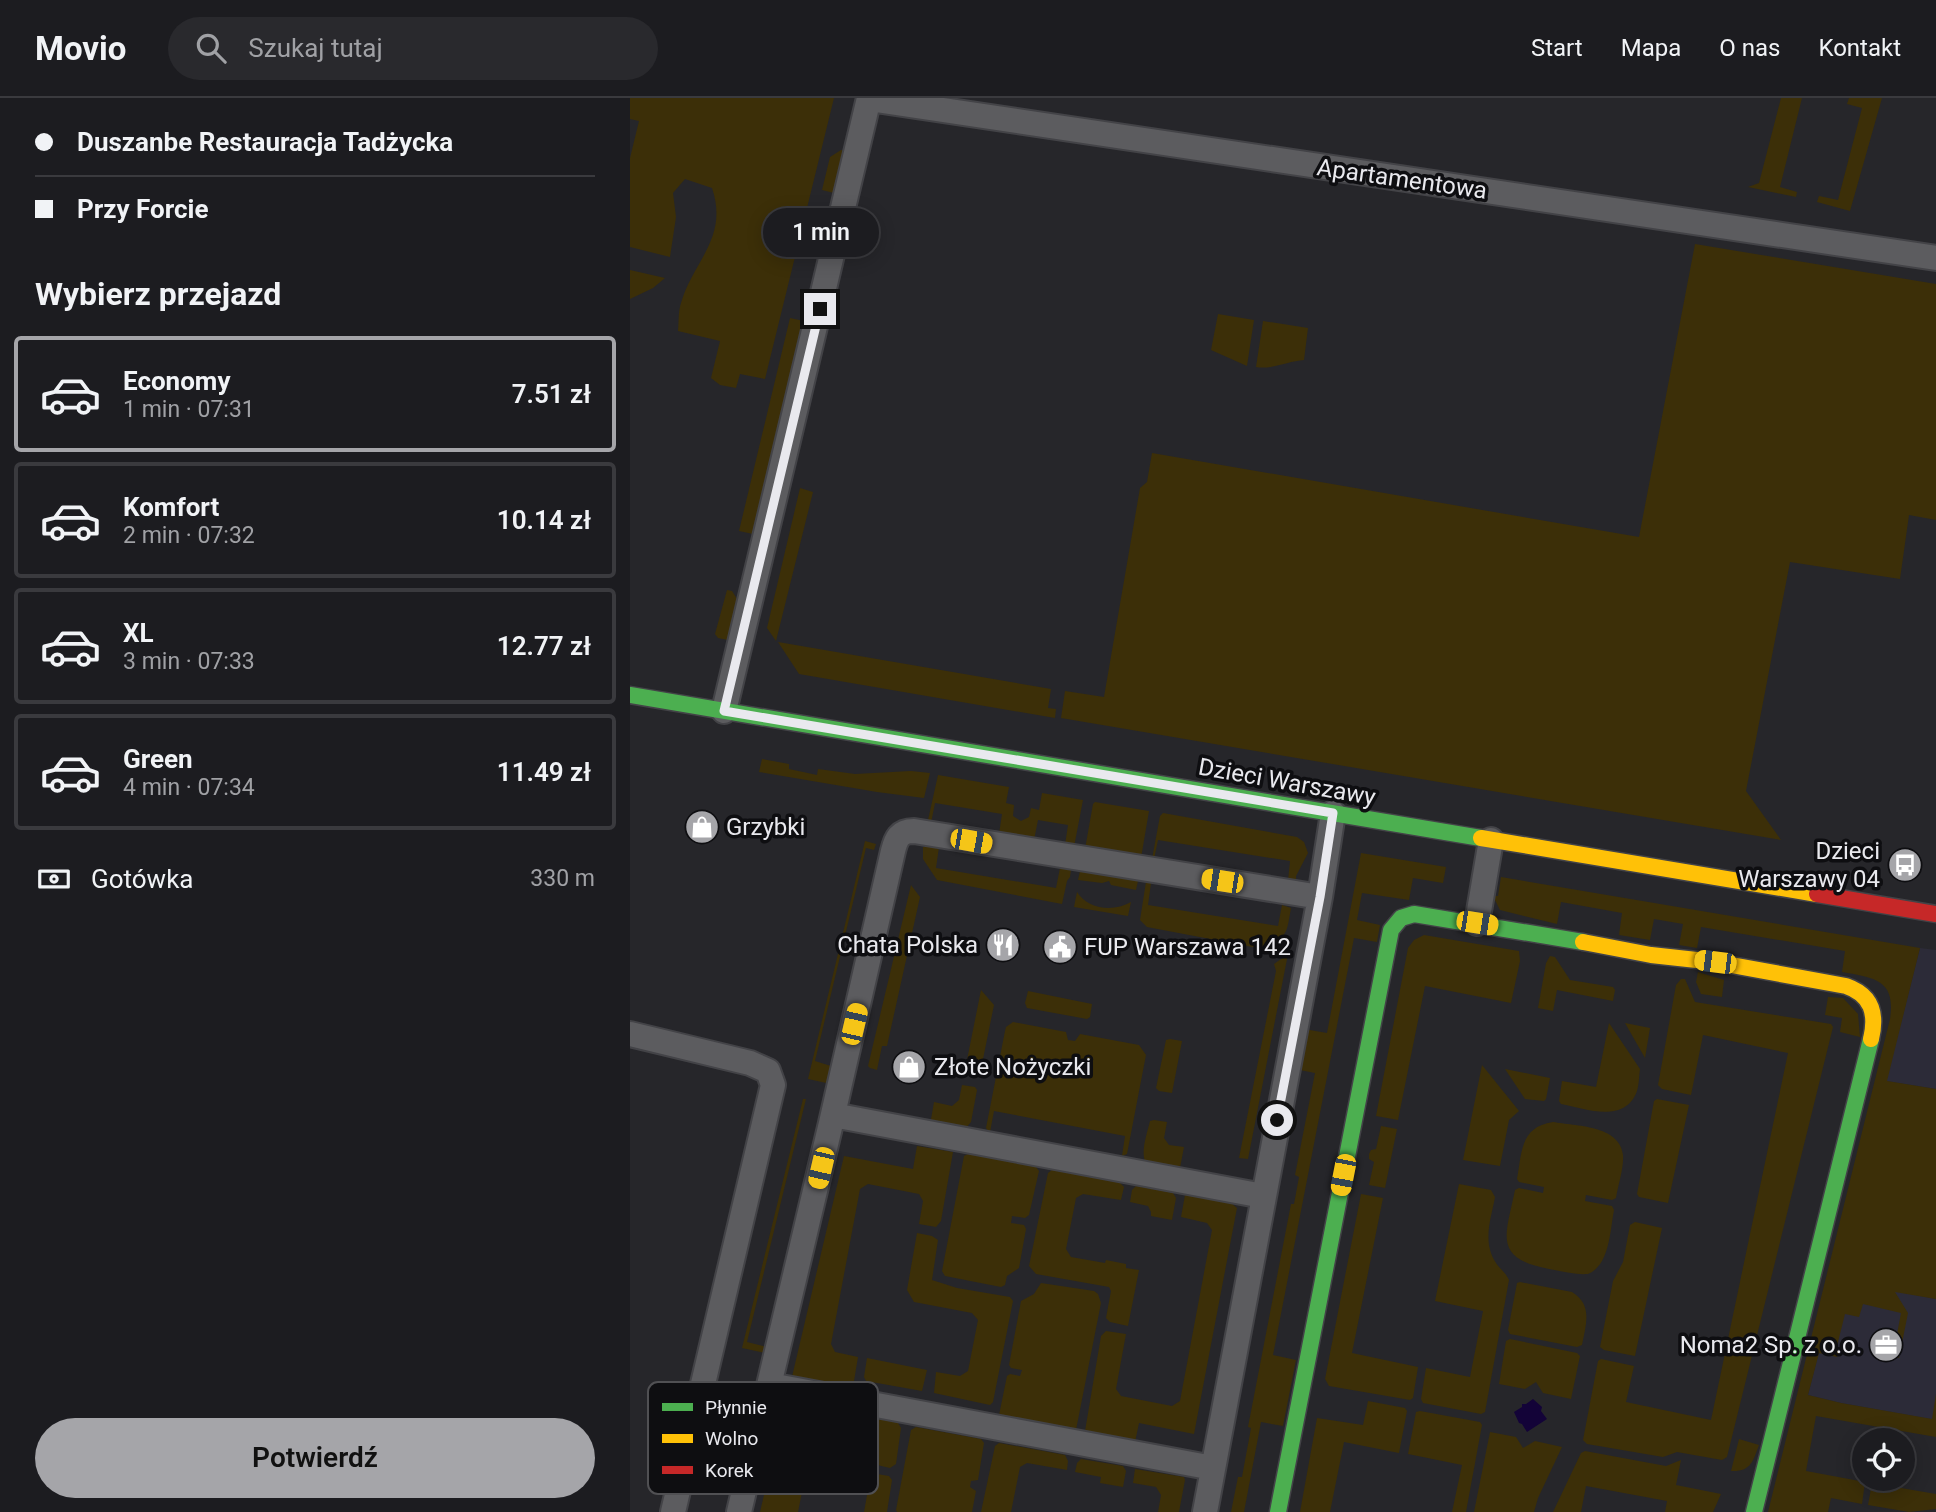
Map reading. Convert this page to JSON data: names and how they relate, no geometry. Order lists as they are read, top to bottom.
{
  "streets": {
    "street": ["Apartamentowa", "Dzieci Warszawy"]
  },
  "places": {
    "shop": ["Grzybki", "Złote Nożyczki"],
    "bus stop": ["Dzieci Warszawy 04"],
    "restaurant": ["Chata Polska"],
    "public building": ["FUP Warszawa 142"],
    "office": ["Noma2 Sp. z o.o."]
  },
  "legend": ["Płynnie", "Wolno", "Korek"],
  "page": {
    "header": "Movio",
    "search": "Szukaj tutaj",
    "nav": [
      "Start",
      "Mapa",
      "O nas",
      "Kontakt"
    ],
    "banner": ["Duszanbe Restauracja Tadżycka", "Przy Forcie"],
    "bubble": "1 min",
    "heading": "Wybierz przejazd",
    "list": [
      {
        "name": "Economy",
        "note": "1 min · 07:31",
        "value": "7.51 zł"
      },
      {
        "name": "Komfort",
        "note": "2 min · 07:32",
        "value": "10.14 zł"
      },
      {
        "name": "XL",
        "note": "3 min · 07:33",
        "value": "12.77 zł"
      },
      {
        "name": "Green",
        "note": "4 min · 07:34",
        "value": "11.49 zł"
      }
    ],
    "pay": ["Gotówka", "330 m"],
    "buttons": "Potwierdź"
  }
}
